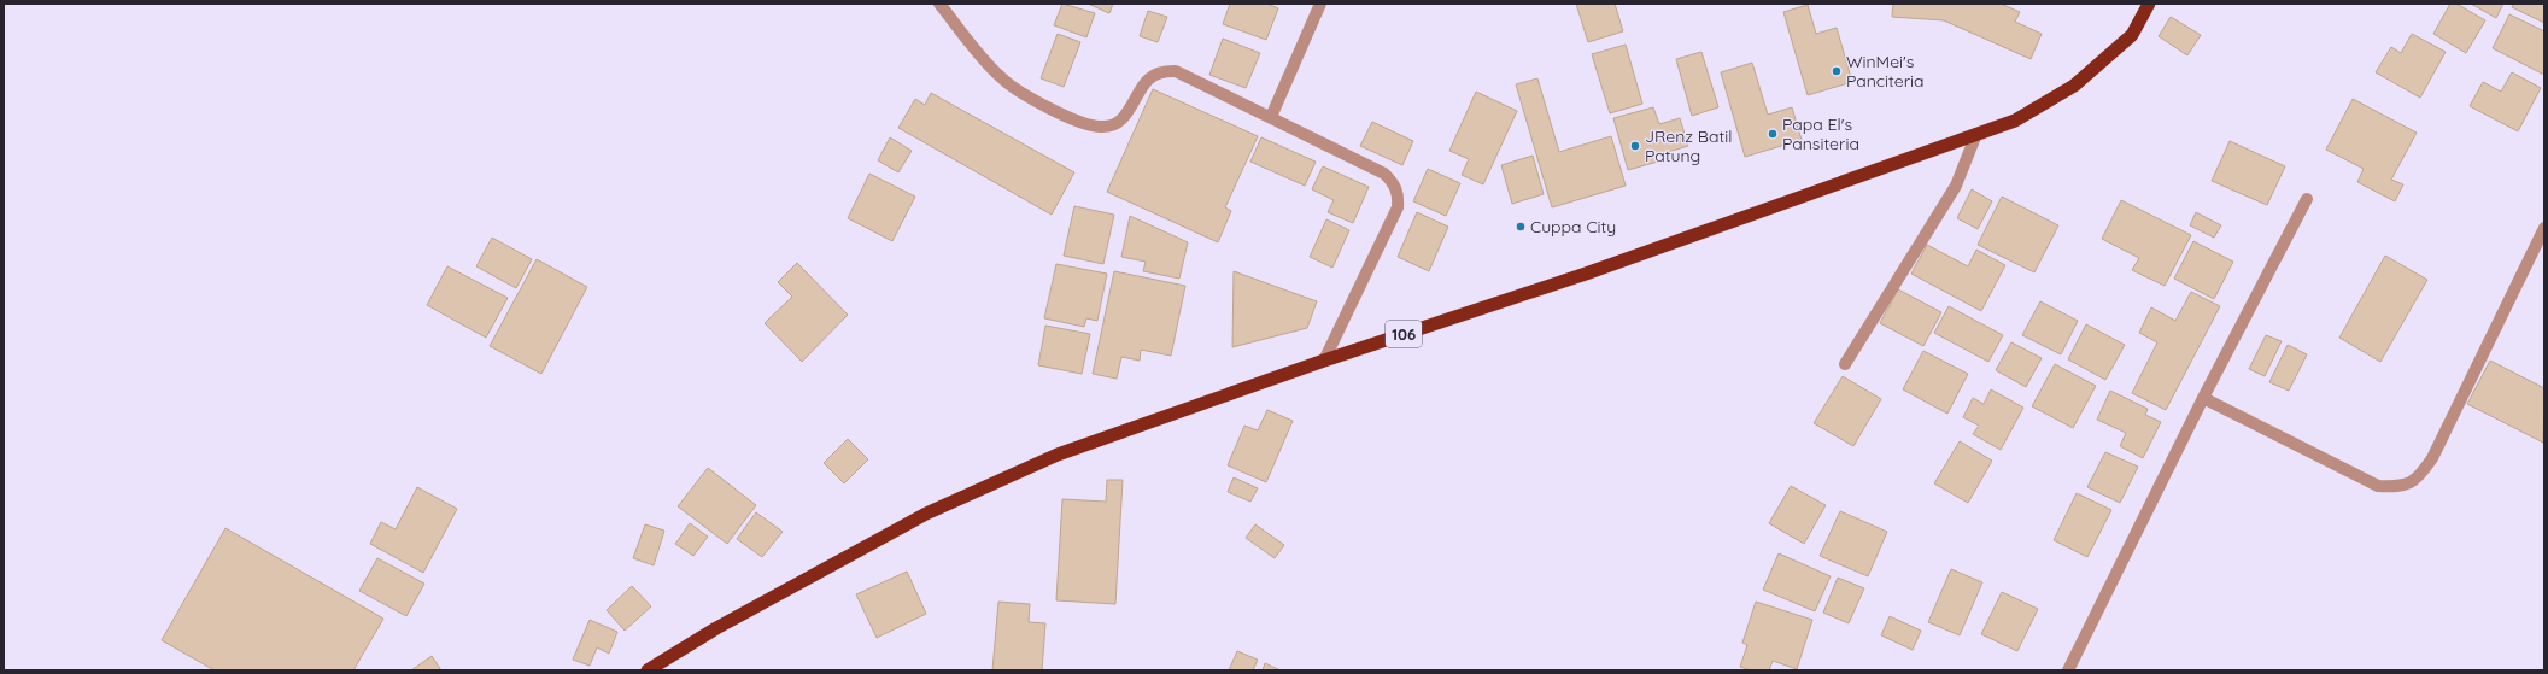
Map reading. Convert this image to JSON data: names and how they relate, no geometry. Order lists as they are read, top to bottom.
{
  "streets": {
    "highway": ["106"]
  },
  "places": [
    "WinMei's Panciteria",
    "Papa El's Pansiteria",
    "JRenz Batil Patung",
    "Cuppa City"
  ]
}
